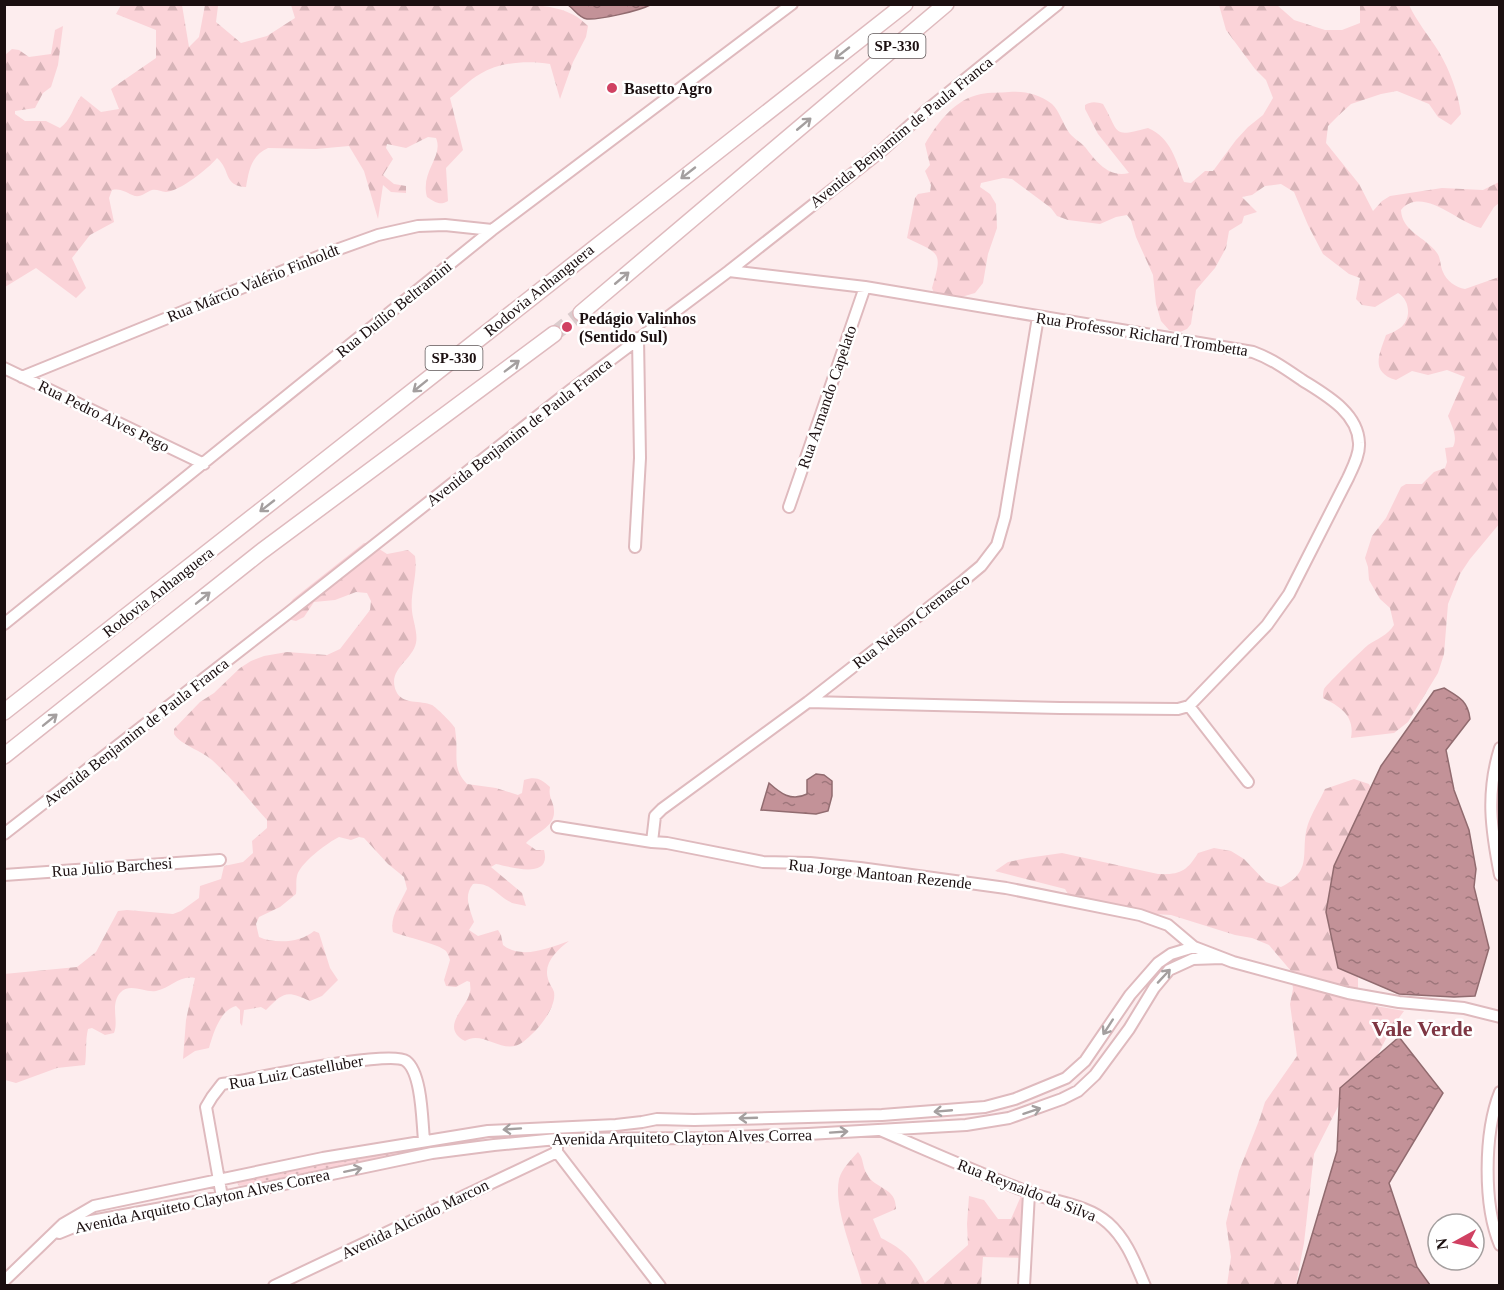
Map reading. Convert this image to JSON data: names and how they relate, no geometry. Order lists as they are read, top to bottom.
{
  "streets": {
    "highway": ["SP-330", "Rodovia Anhanguera"],
    "street": [
      "Avenida Benjamim de Paula Franca",
      "Rua Márcio Valério Finholdt",
      "Rua Duílio Beltramini",
      "Rua Professor Richard Trombetta",
      "Rua Armando Capelato",
      "Rua Pedro Alves Pego",
      "Rua Nelson Cremasco",
      "Rua Julio Barchesi",
      "Rua Jorge Mantoan Rezende",
      "Rua Luiz Castelluber",
      "Avenida Arquiteto Clayton Alves Correa",
      "Rua Reynaldo da Silva",
      "Avenida Alcindo Marcon"
    ]
  },
  "crossings": [
    ["Avenida Benjamim de Paula Franca", "Rua Professor Richard Trombetta"],
    ["Rua Márcio Valério Finholdt", "Rua Duílio Beltramini"],
    ["Rua Márcio Valério Finholdt", "Rua Pedro Alves Pego"],
    ["Rua Duílio Beltramini", "Rua Pedro Alves Pego"],
    ["Rua Professor Richard Trombetta", "Rua Armando Capelato"],
    ["Rua Professor Richard Trombetta", "Rua Nelson Cremasco"],
    ["Rua Nelson Cremasco", "Rua Jorge Mantoan Rezende"],
    ["Rua Jorge Mantoan Rezende", "Avenida Arquiteto Clayton Alves Correa"],
    ["Rua Luiz Castelluber", "Avenida Arquiteto Clayton Alves Correa"],
    ["Avenida Arquiteto Clayton Alves Correa", "Rua Reynaldo da Silva"]
  ],
  "districts": ["Vale Verde"],
  "places": ["Basetto Agro", "Pedágio Valinhos (Sentido Sul)"],
  "north": "left"
}
